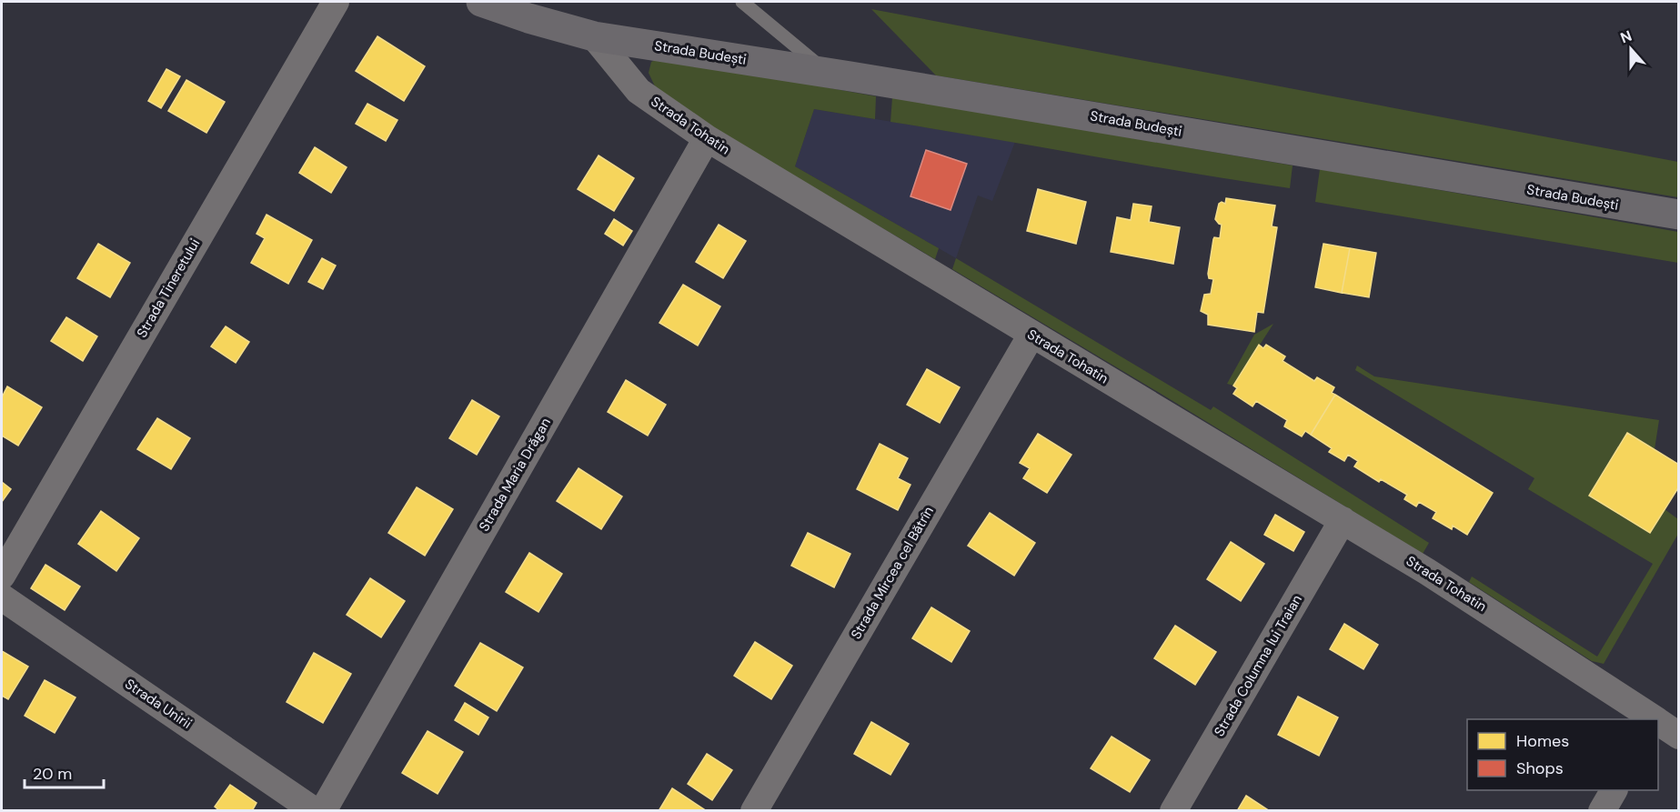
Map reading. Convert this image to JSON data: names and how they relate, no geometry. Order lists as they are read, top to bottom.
{
  "streets": {
    "street": [
      "Strada Budești",
      "Strada Tohatin",
      "Strada Tineretului",
      "Strada Maria Drăgan",
      "Strada Mircea cel Bătrîn",
      "Strada Columna lui Traian",
      "Strada Unirii"
    ]
  },
  "crossings": [
    ["Strada Budești", "Strada Tohatin"],
    ["Strada Tohatin", "Strada Maria Drăgan"],
    ["Strada Tohatin", "Strada Mircea cel Bătrîn"],
    ["Strada Tohatin", "Strada Columna lui Traian"]
  ],
  "legend": ["Homes", "Shops"],
  "scale_bar": "20 m",
  "north": "top"
}
